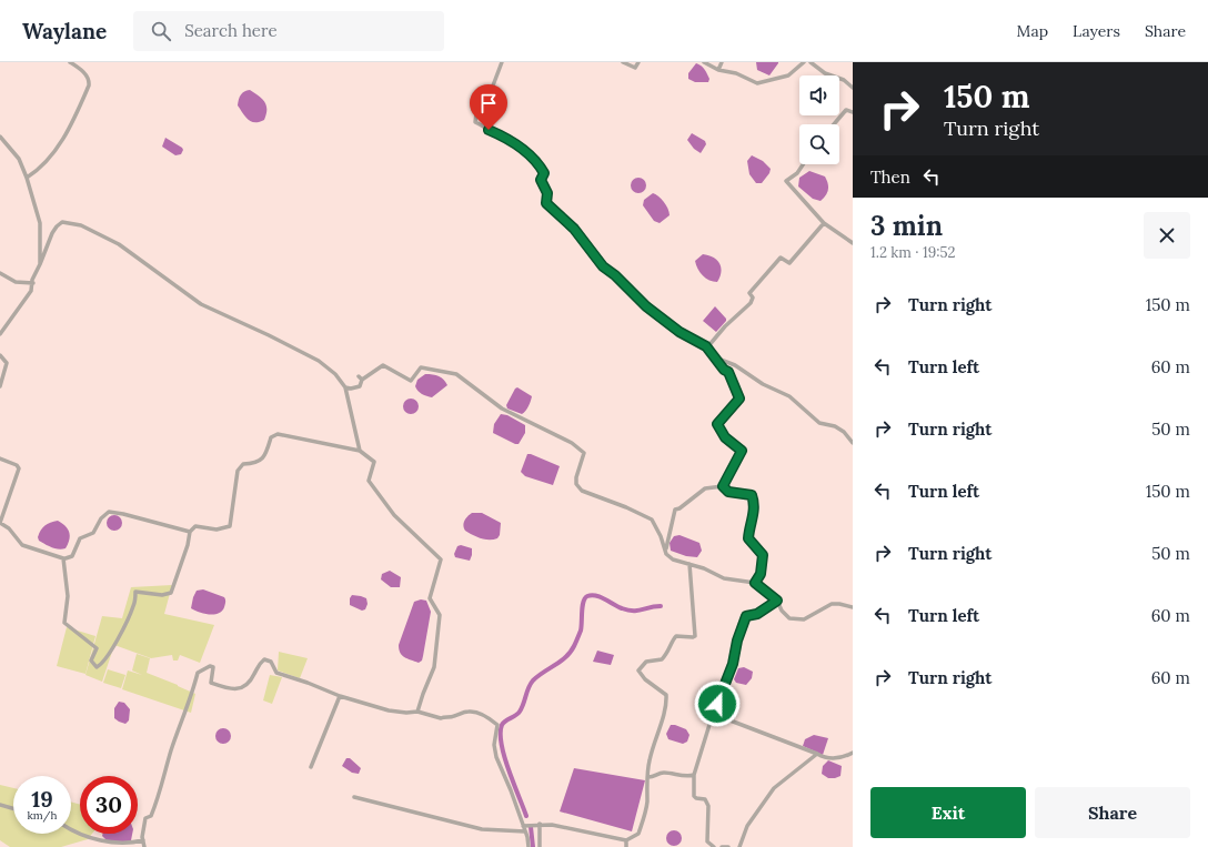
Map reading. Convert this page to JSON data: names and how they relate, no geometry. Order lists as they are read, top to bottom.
{
  "page": {
    "header": "Waylane",
    "search": "Search here",
    "nav": ["Map", "Layers", "Share"],
    "turn": ["150 m", "Turn right"],
    "then": "Then",
    "heading": ["3 min", "1.2 km · 19:52"],
    "list": [
      {
        "name": "Turn right",
        "value": "150 m"
      },
      {
        "name": "Turn left",
        "value": "60 m"
      },
      {
        "name": "Turn right",
        "value": "50 m"
      },
      {
        "name": "Turn left",
        "value": "150 m"
      },
      {
        "name": "Turn right",
        "value": "50 m"
      },
      {
        "name": "Turn left",
        "value": "60 m"
      },
      {
        "name": "Turn right",
        "value": "60 m"
      }
    ],
    "speed": "19 km/h",
    "limit": "30",
    "buttons": ["Exit", "Share"]
  }
}
